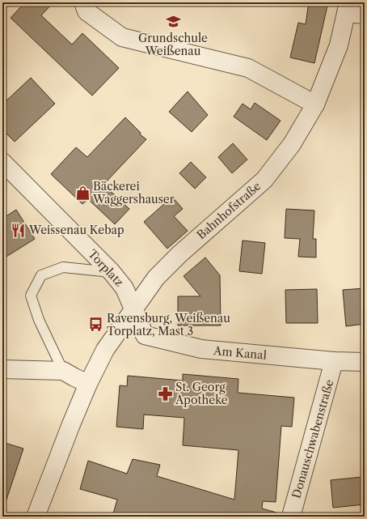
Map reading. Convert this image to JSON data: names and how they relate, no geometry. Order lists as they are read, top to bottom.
{
  "streets": {
    "street": [
      "Bahnhofstraße",
      "Torplatz",
      "Am Kanal",
      "Donauschwabenstraße"
    ]
  },
  "crossings": [
    ["Bahnhofstraße", "Torplatz"],
    ["Bahnhofstraße", "Am Kanal"],
    ["Torplatz", "Am Kanal"],
    ["Am Kanal", "Donauschwabenstraße"]
  ],
  "places": {
    "school or university": ["Grundschule Weißenau"],
    "shop": ["Bäckerei Waggershauser"],
    "restaurant": ["Weissenau Kebap"],
    "bus stop": ["Ravensburg, Weißenau Torplatz, Mast 3"],
    "pharmacy": ["St. Georg Apotheke"]
  }
}
